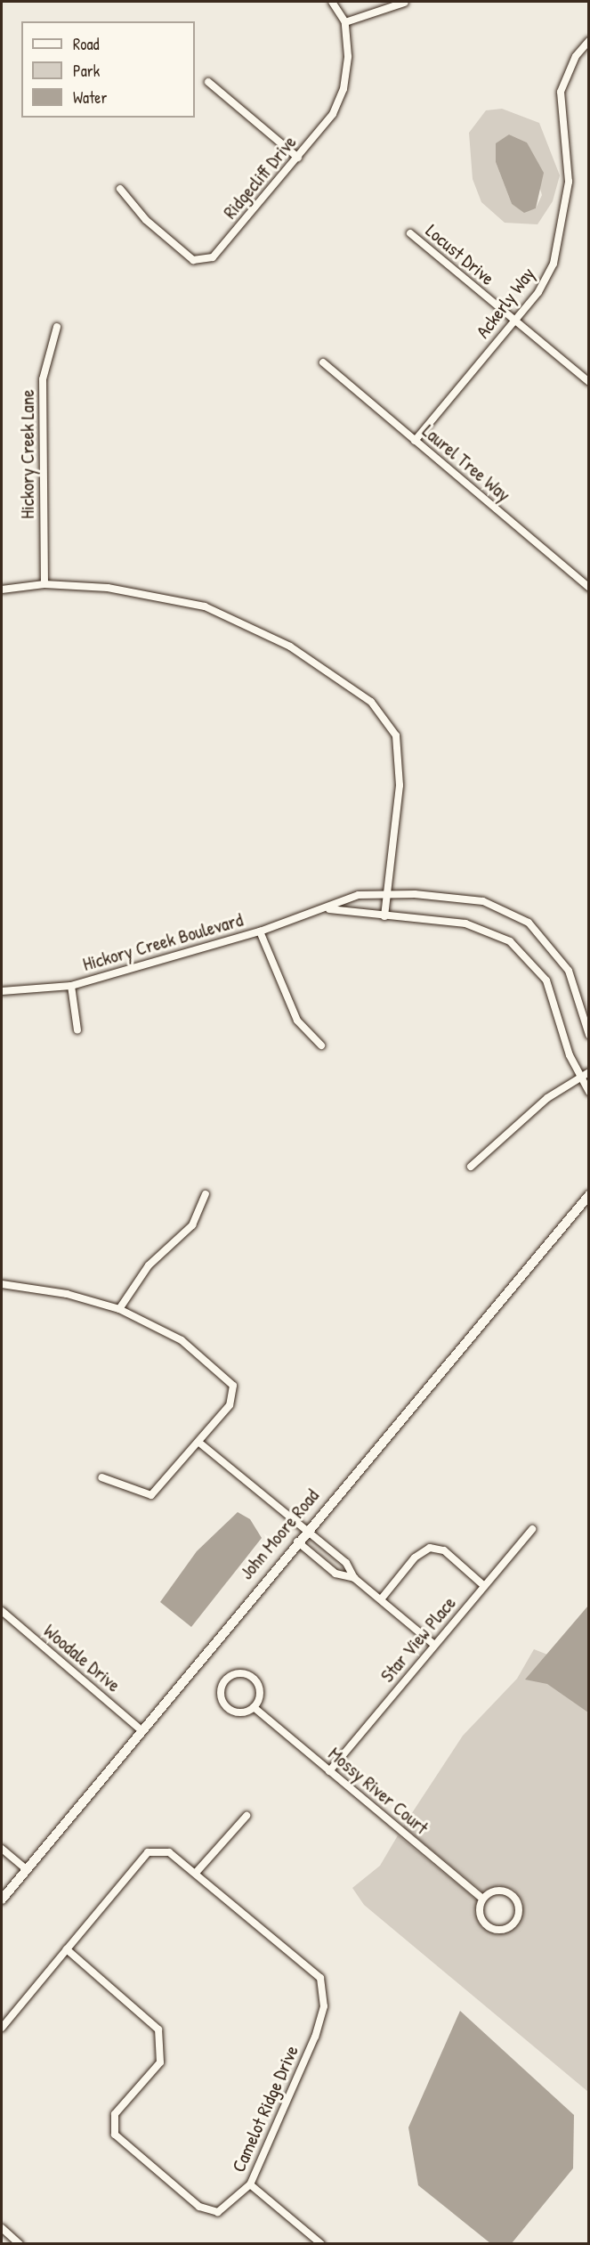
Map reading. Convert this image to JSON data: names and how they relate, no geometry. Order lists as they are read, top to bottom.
{
  "streets": {
    "street": [
      "Ridgecliff Drive",
      "Locust Drive",
      "Ackerly Way",
      "Hickory Creek Lane",
      "Laurel Tree Way",
      "Hickory Creek Boulevard",
      "John Moore Road",
      "Star View Place",
      "Woodale Drive",
      "Mossy River Court",
      "Camelot Ridge Drive"
    ]
  },
  "crossings": [
    ["Locust Drive", "Ackerly Way"],
    ["Ackerly Way", "Laurel Tree Way"],
    ["John Moore Road", "Woodale Drive"],
    ["Star View Place", "Mossy River Court"]
  ],
  "legend": ["Road", "Park", "Water"]
}
